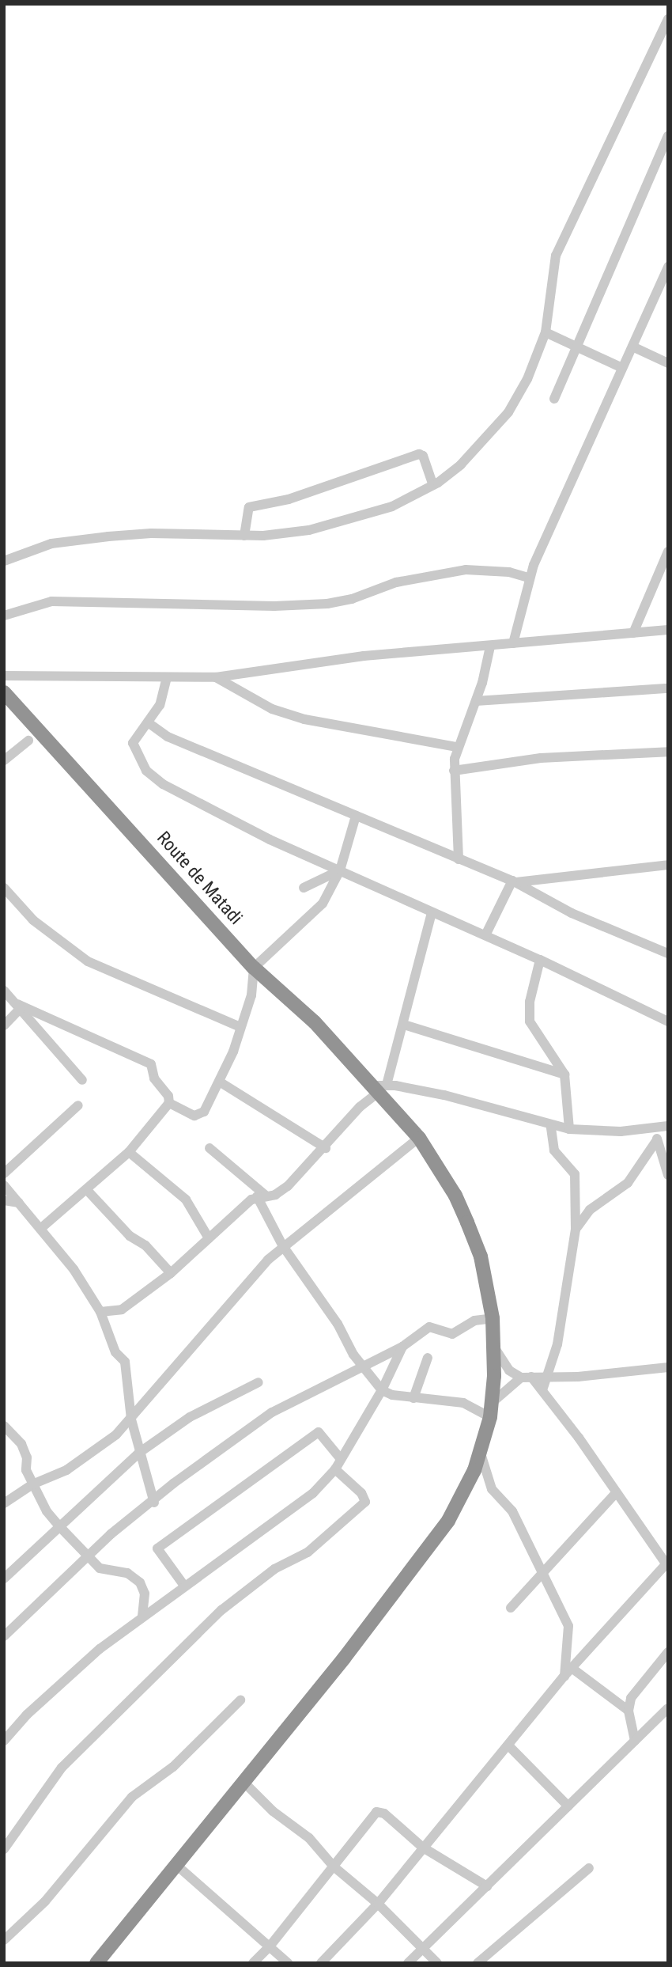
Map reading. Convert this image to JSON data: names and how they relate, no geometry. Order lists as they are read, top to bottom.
{
  "streets": {
    "highway": ["Route de Matadi"]
  }
}
